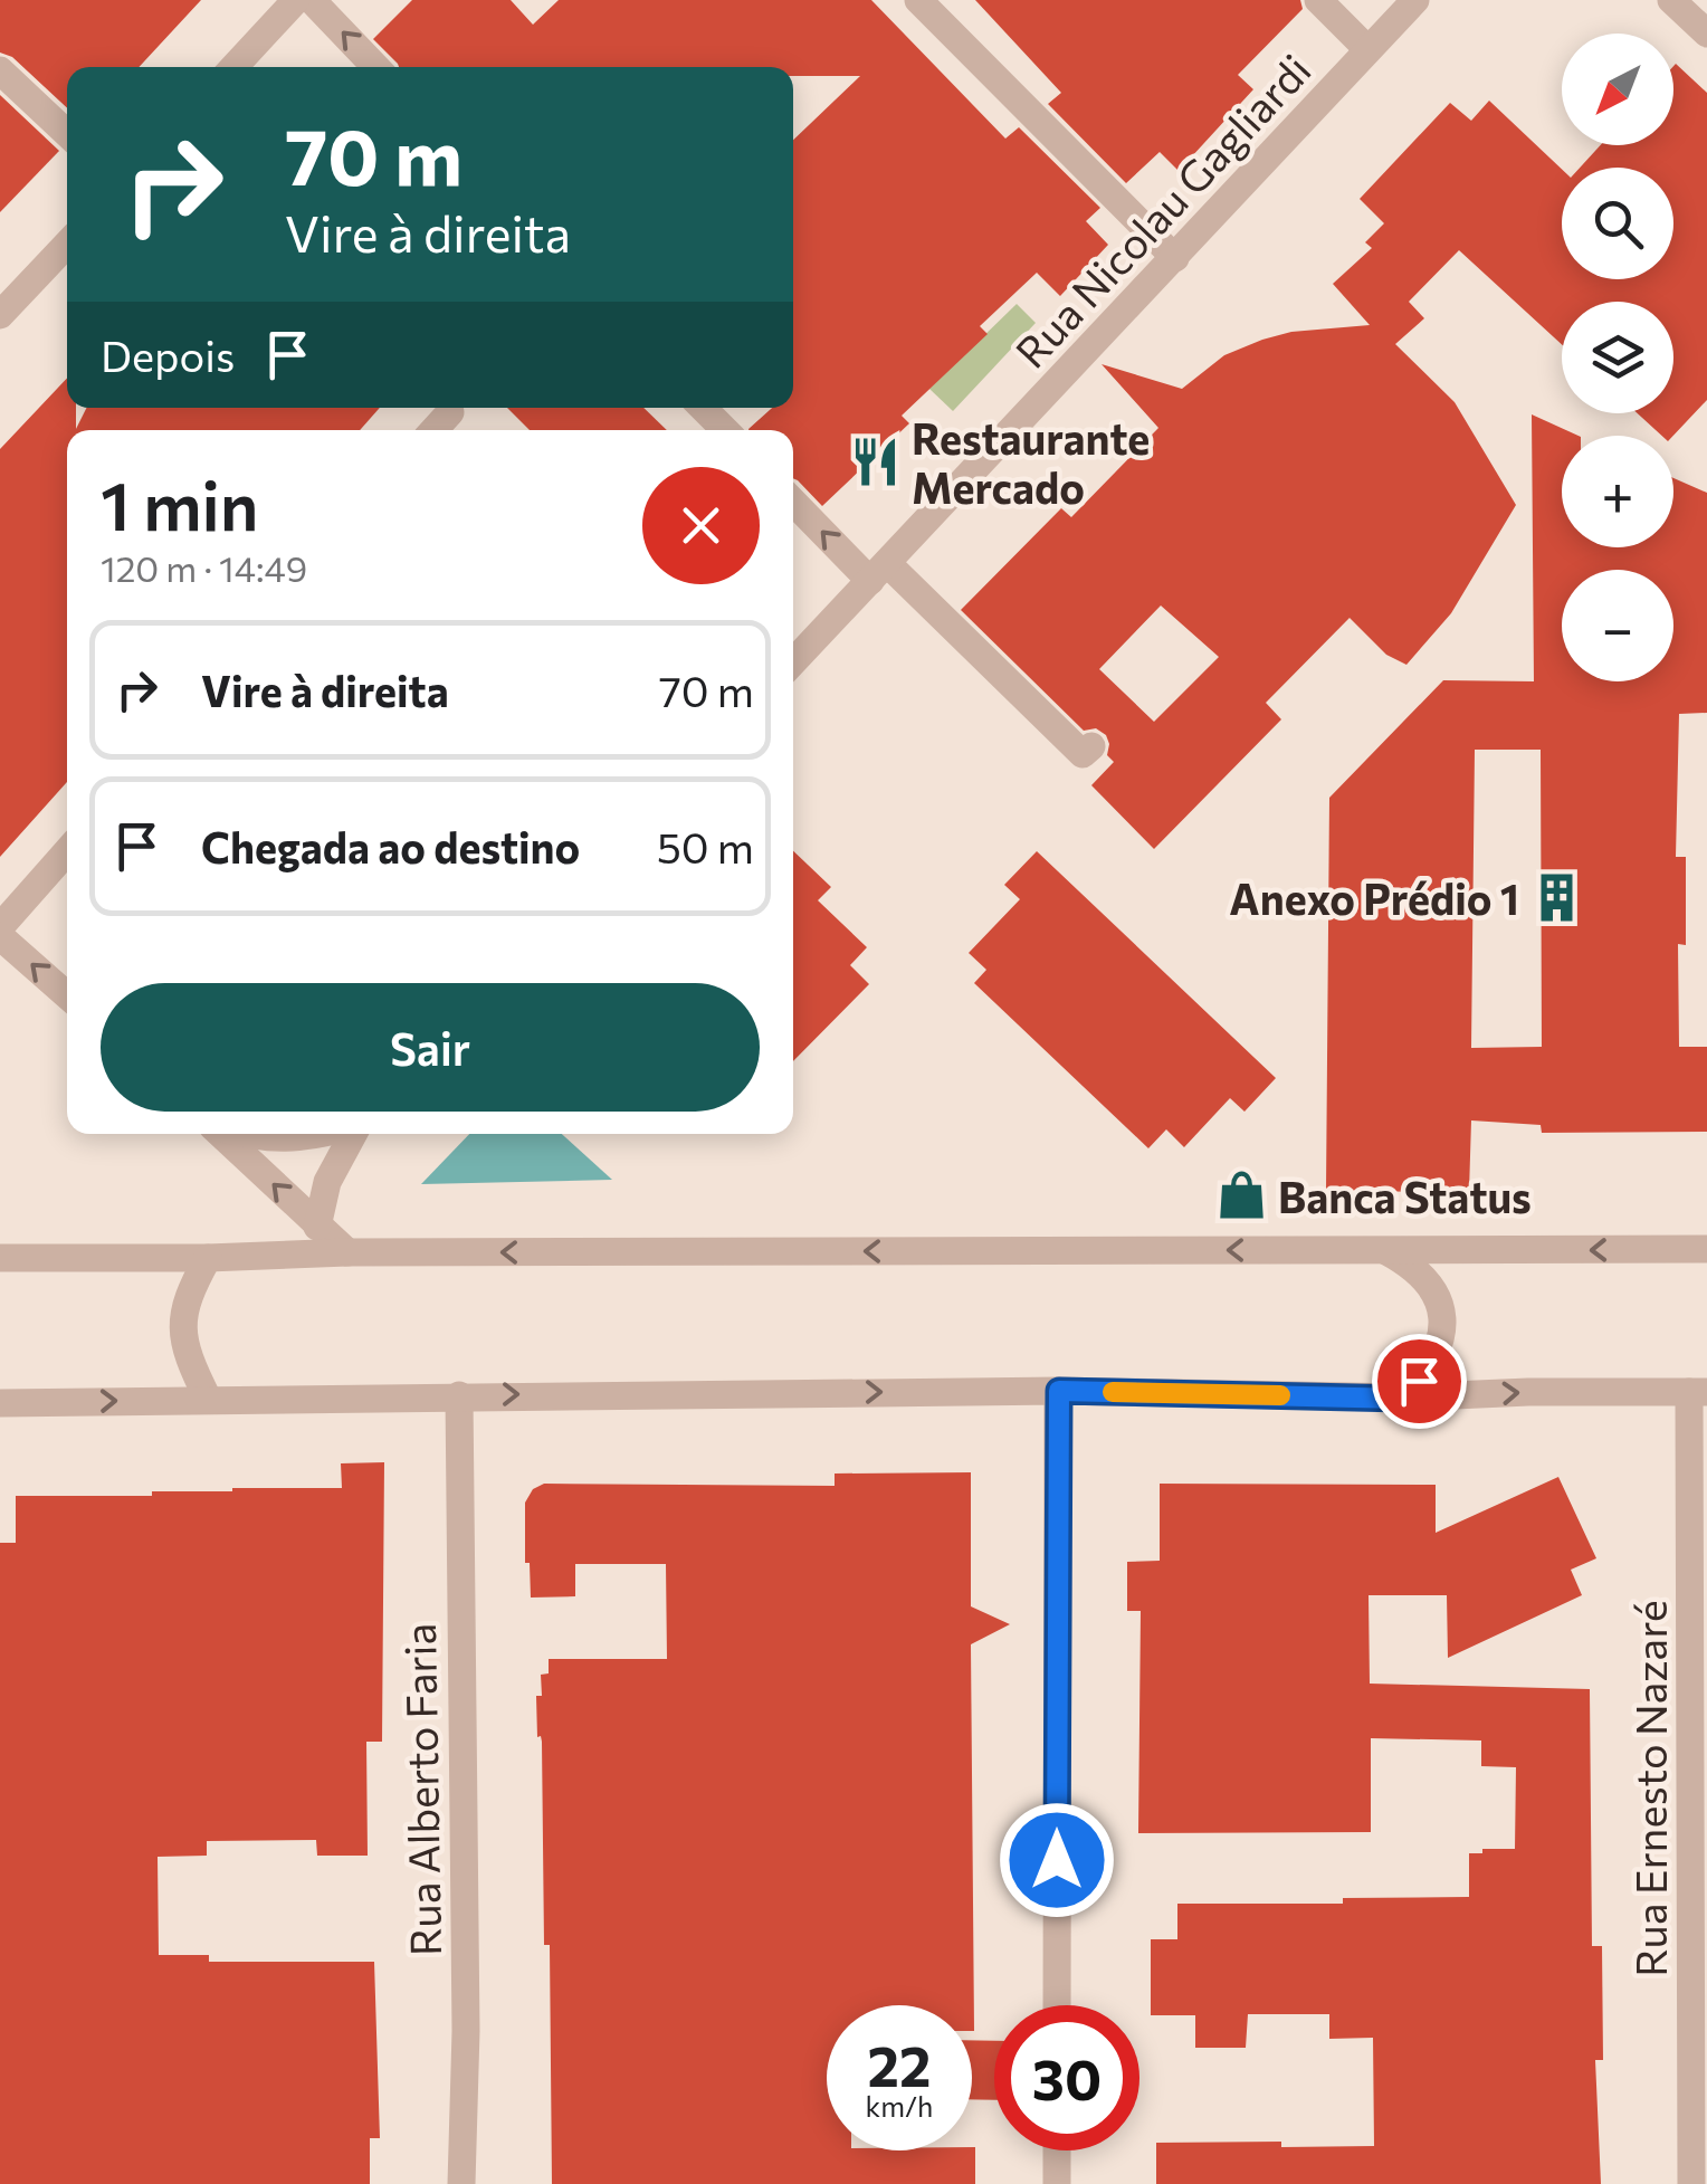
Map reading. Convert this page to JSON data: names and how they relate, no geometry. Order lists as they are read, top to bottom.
{
  "streets": {
    "street": ["Rua Nicolau Gagliardi", "Rua Ernesto Nazaré", "Rua Alberto Faria"]
  },
  "places": {
    "restaurant": ["Restaurante Mercado"],
    "building": ["Anexo Prédio 1"],
    "shop": ["Banca Status"]
  },
  "north": "bottom left",
  "page": {
    "map_buttons": ["+", "−"],
    "turn": ["70 m", "Vire à direita"],
    "then": "Depois",
    "heading": ["1 min", "120 m · 14:49"],
    "list": [
      {
        "name": "Vire à direita",
        "value": "70 m"
      },
      {
        "name": "Chegada ao destino",
        "value": "50 m"
      }
    ],
    "buttons": "Sair",
    "speed": "22 km/h",
    "limit": "30"
  }
}
